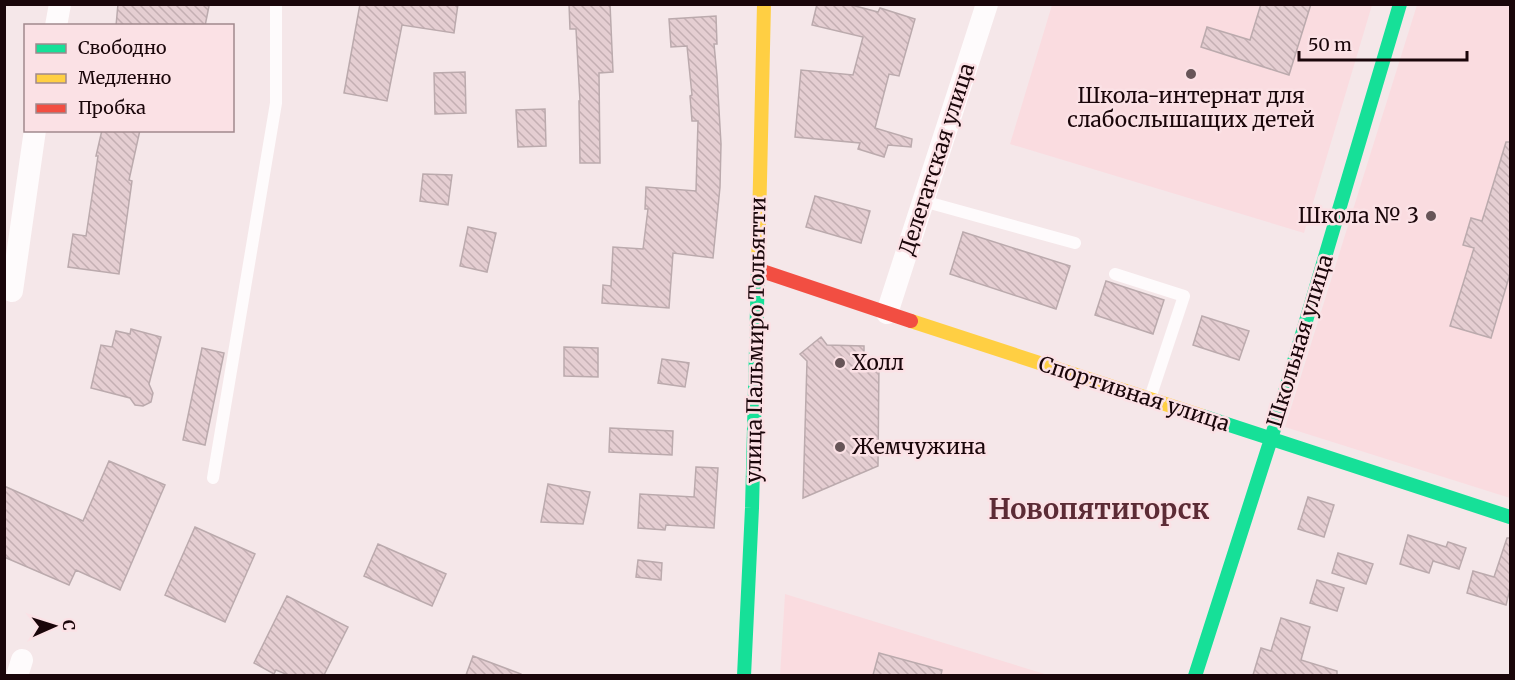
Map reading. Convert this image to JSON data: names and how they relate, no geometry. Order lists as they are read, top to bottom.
{
  "streets": {
    "street": [
      "Делегатская улица",
      "улица Пальмиро Тольятти",
      "Школьная улица",
      "Спортивная улица"
    ]
  },
  "crossings": [
    ["Делегатская улица", "Спортивная улица"],
    ["улица Пальмиро Тольятти", "Спортивная улица"],
    ["Школьная улица", "Спортивная улица"]
  ],
  "districts": ["Новопятигорск"],
  "places": [
    "Школа-интернат для слабослышащих детей",
    "Школа № 3",
    "Холл",
    "Жемчужина"
  ],
  "legend": ["Свободно", "Медленно", "Пробка"],
  "scale_bar": "50 m",
  "north": "right"
}
